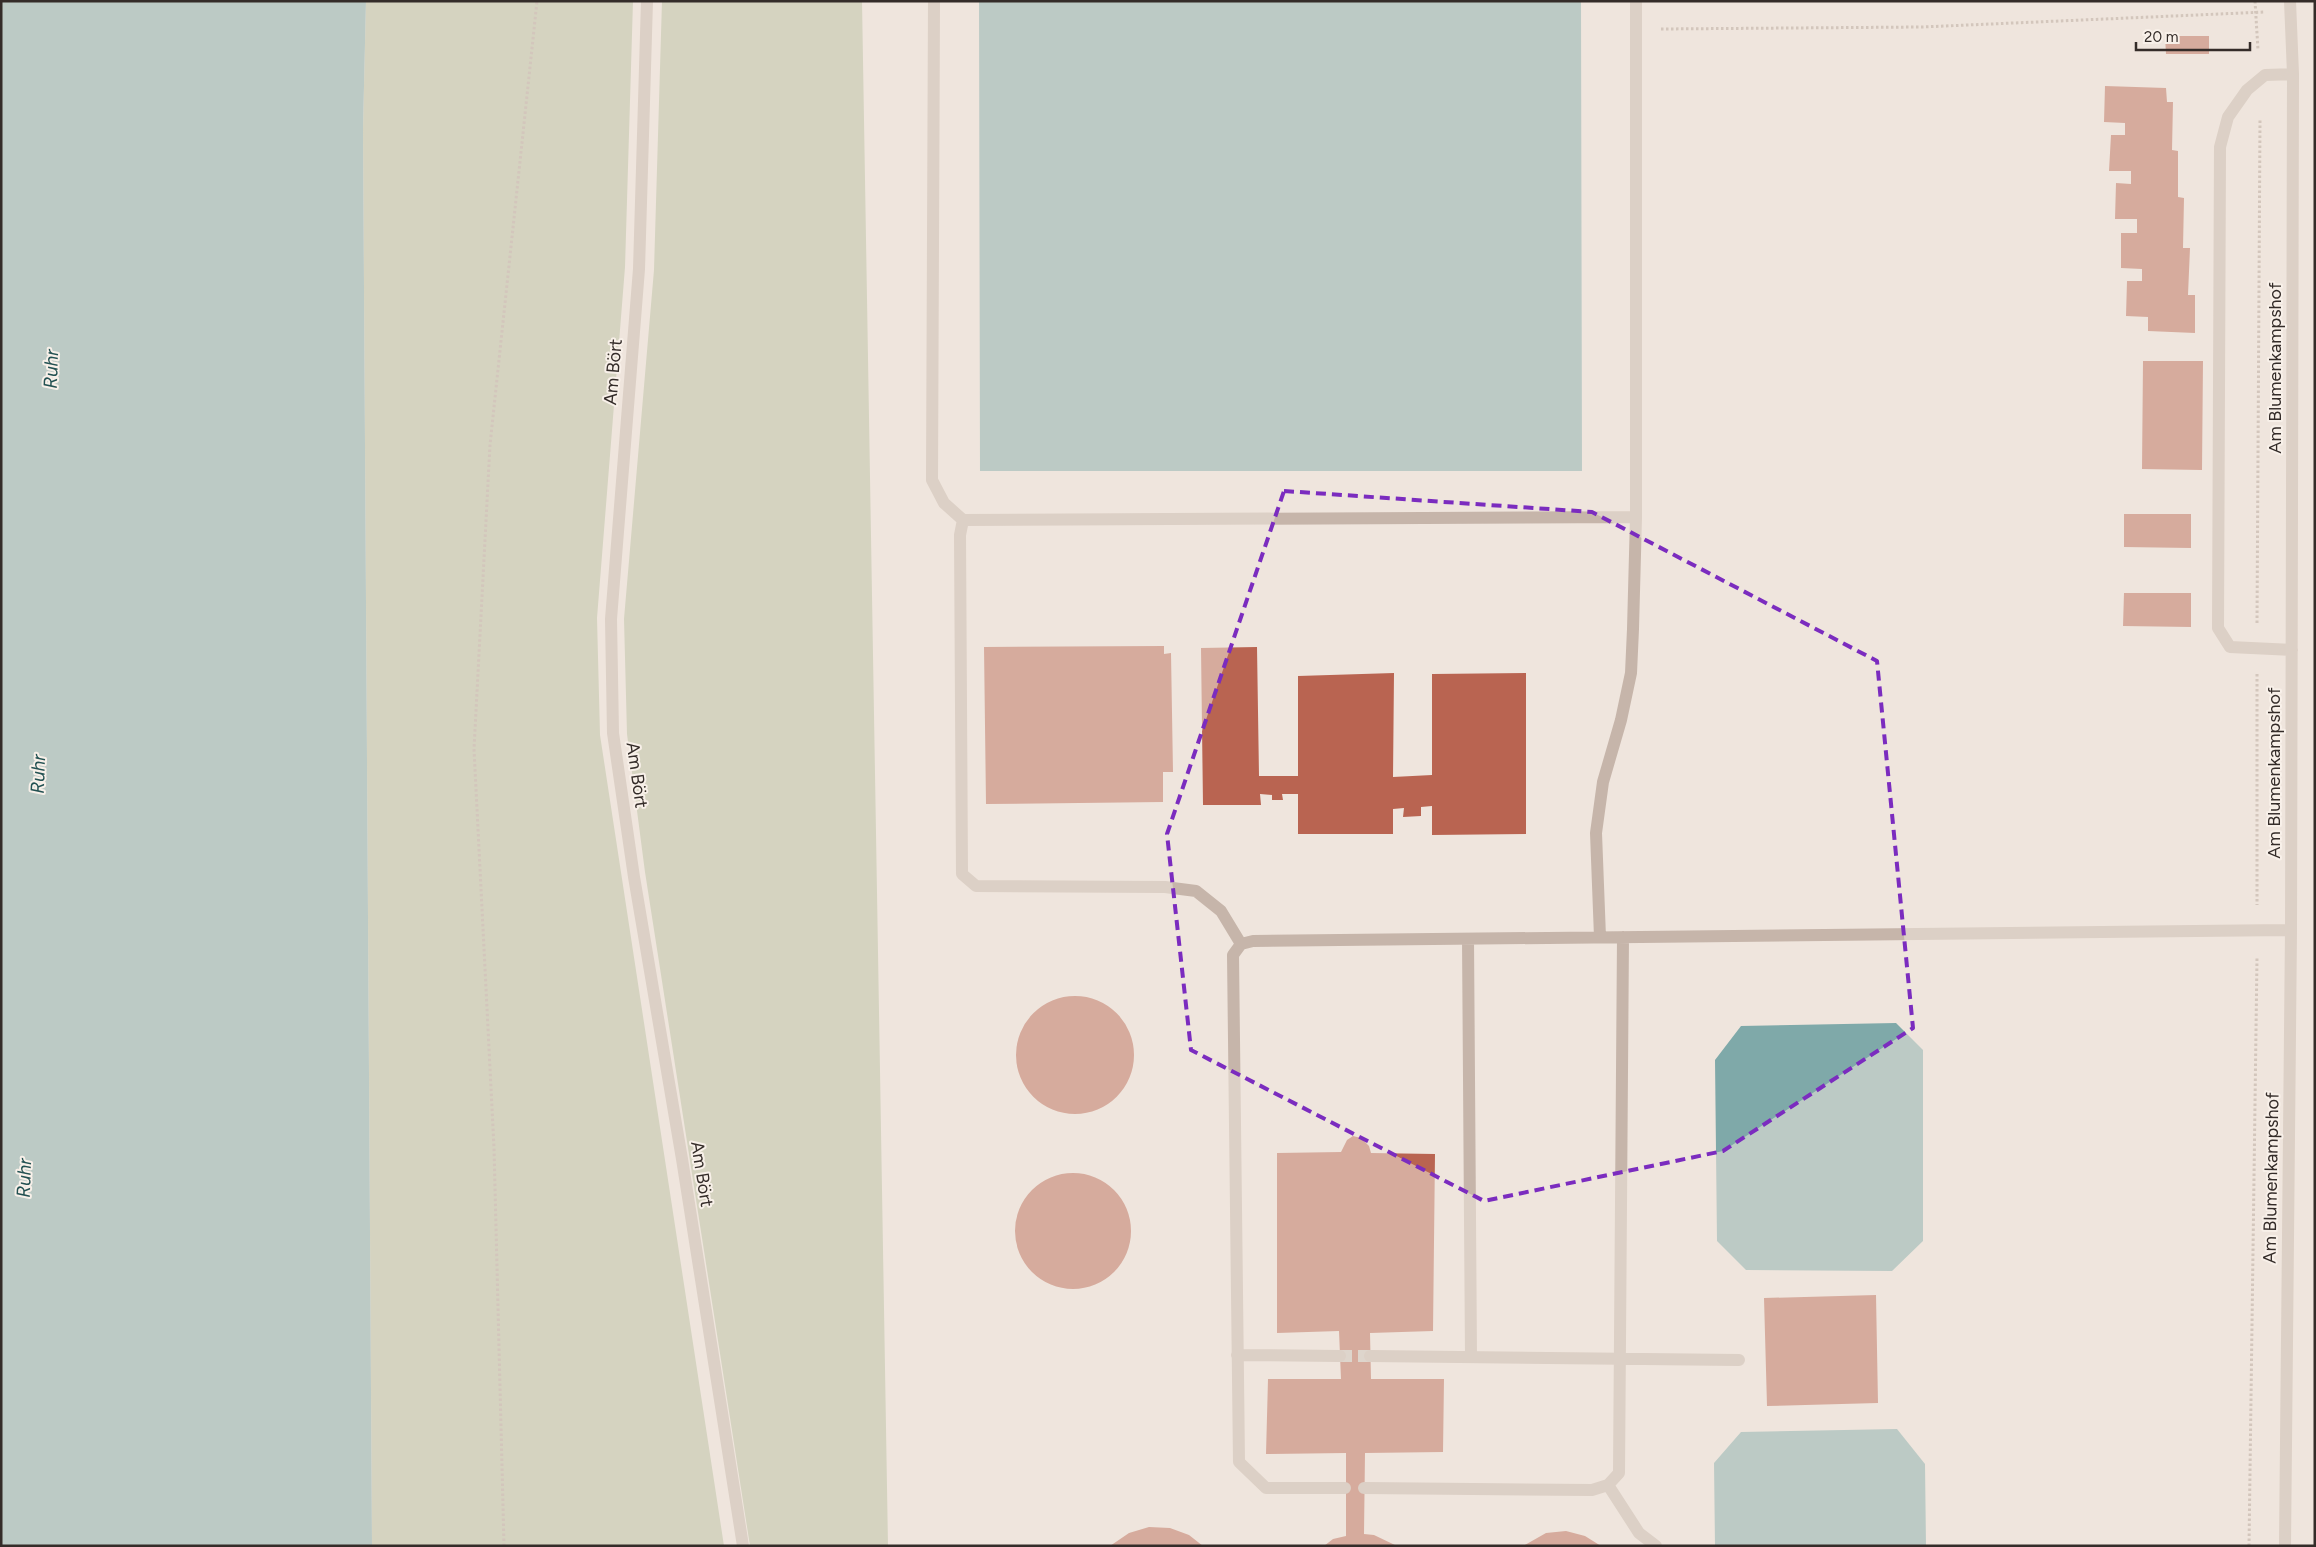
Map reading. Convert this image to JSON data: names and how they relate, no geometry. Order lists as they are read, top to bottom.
{
  "streets": {
    "street": ["Am Blumenkampshof", "Am Bört"]
  },
  "water": ["Ruhr"],
  "scale_bar": "20 m"
}
